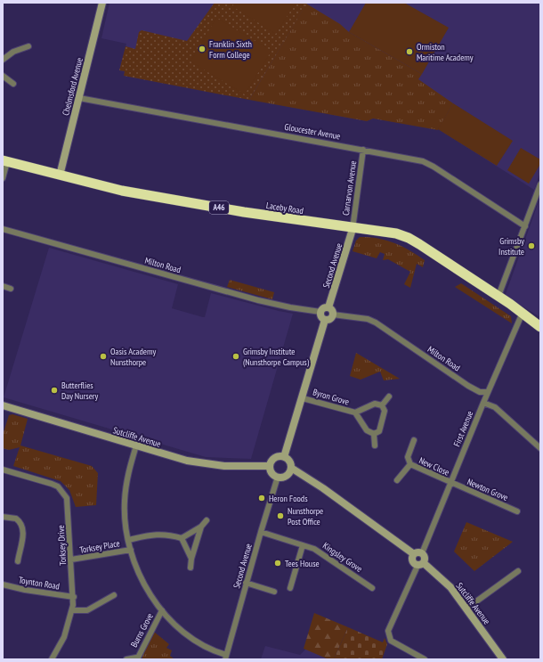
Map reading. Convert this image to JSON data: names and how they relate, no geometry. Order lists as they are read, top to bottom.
{
  "streets": {
    "highway": ["A46", "Laceby Road"],
    "street": [
      "Chelmsford Avenue",
      "Gloucester Avenue",
      "Carnarvon Avenue",
      "Milton Road",
      "Second Avenue",
      "Byron Grove",
      "First Avenue",
      "Sutcliffe Avenue",
      "New Close",
      "Newton Grove",
      "Torksey Drive",
      "Torksey Place",
      "Kingsley Grove",
      "Toynton Road",
      "Burns Grove"
    ]
  },
  "crossings": [
    ["Chelmsford Avenue", "Gloucester Avenue"],
    ["Chelmsford Avenue", "Laceby Road"],
    ["Gloucester Avenue", "Carnarvon Avenue"],
    ["Carnarvon Avenue", "Laceby Road"],
    ["Carnarvon Avenue", "Second Avenue"],
    ["Laceby Road", "Second Avenue"],
    ["Laceby Road", "First Avenue"],
    ["Milton Road", "Second Avenue"],
    ["Milton Road", "First Avenue"],
    ["Second Avenue", "Sutcliffe Avenue"],
    ["Second Avenue", "Kingsley Grove"],
    ["First Avenue", "Sutcliffe Avenue"],
    ["First Avenue", "New Close"],
    ["First Avenue", "Newton Grove"],
    ["New Close", "Newton Grove"],
    ["Torksey Drive", "Torksey Place"],
    ["Torksey Drive", "Toynton Road"]
  ],
  "places": [
    "Franklin Sixth Form College",
    "Ormiston Maritime Academy",
    "Grimsby Institute",
    "Oasis Academy Nunsthorpe",
    "Grimsby Institute (Nunsthorpe Campus)",
    "Butterflies Day Nursery",
    "Heron Foods",
    "Nunsthorpe Post Office",
    "Tees House"
  ]
}
